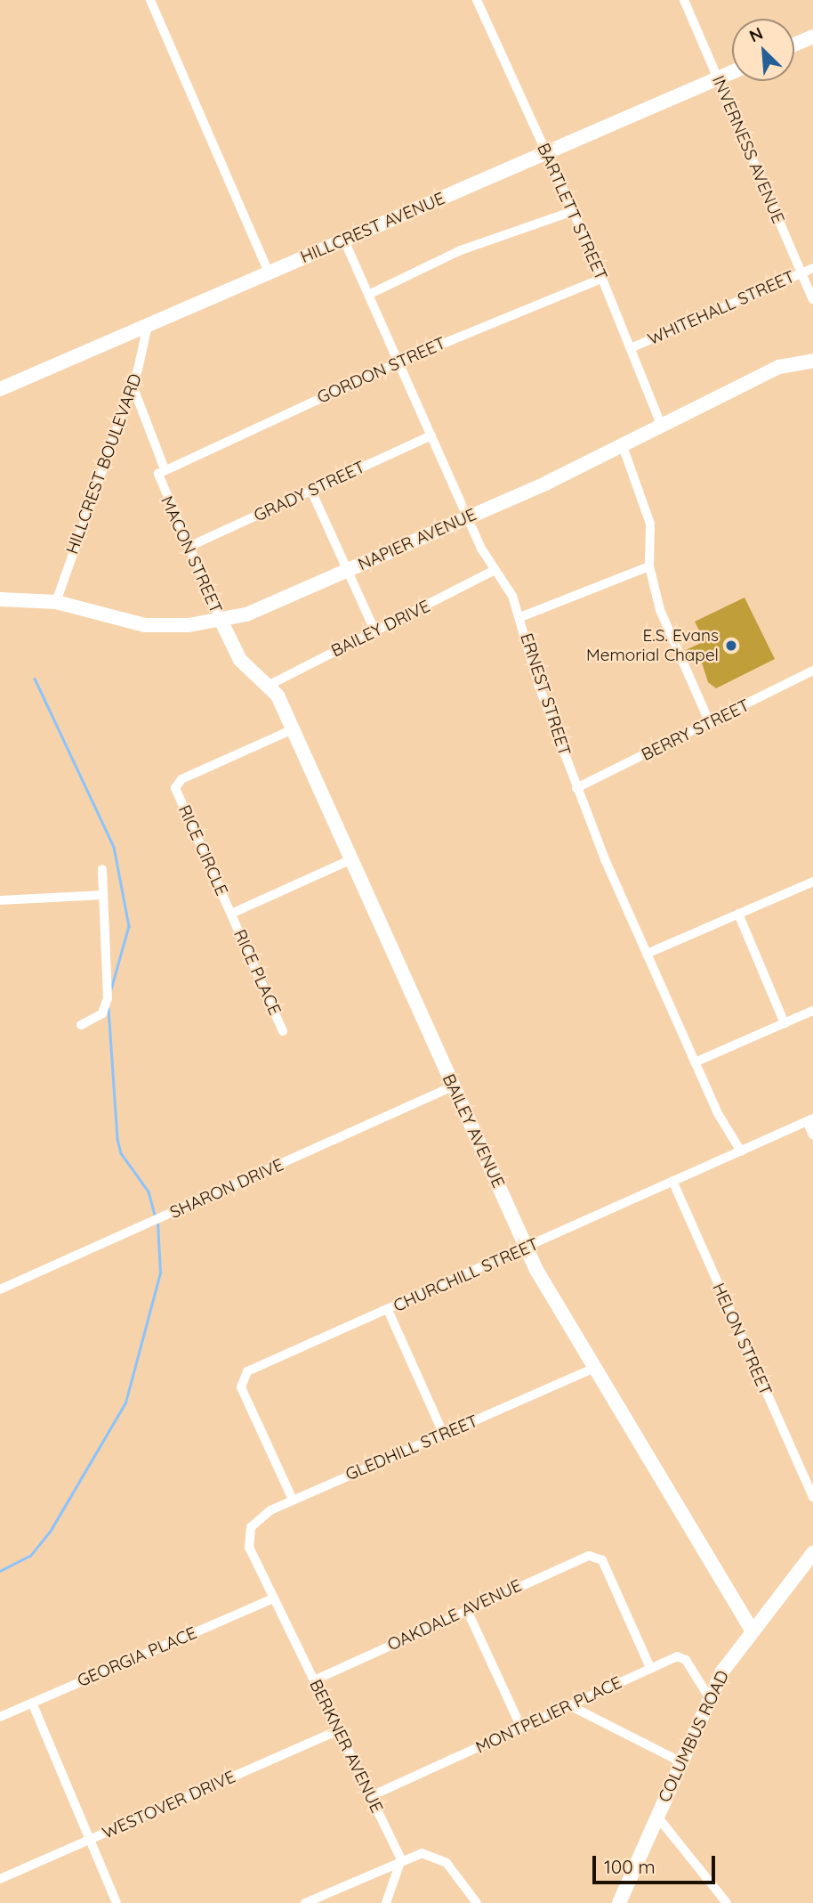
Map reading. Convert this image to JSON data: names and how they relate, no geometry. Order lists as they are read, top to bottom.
{
  "streets": {
    "street": [
      "INVERNESS AVENUE",
      "BARTLETT STREET",
      "HILLCREST AVENUE",
      "WHITEHALL STREET",
      "GORDON STREET",
      "HILLCREST BOULEVARD",
      "GRADY STREET",
      "NAPIER AVENUE",
      "MACON STREET",
      "BAILEY DRIVE",
      "ERNEST STREET",
      "BERRY STREET",
      "RICE CIRCLE",
      "RICE PLACE",
      "BAILEY AVENUE",
      "SHARON DRIVE",
      "CHURCHILL STREET",
      "HELON STREET",
      "GLEDHILL STREET",
      "OAKDALE AVENUE",
      "GEORGIA PLACE",
      "MONTPELIER PLACE",
      "COLUMBUS ROAD",
      "BERKNER AVENUE",
      "WESTOVER DRIVE"
    ]
  },
  "crossings": [
    ["INVERNESS AVENUE", "HILLCREST AVENUE"],
    ["INVERNESS AVENUE", "WHITEHALL STREET"],
    ["BARTLETT STREET", "HILLCREST AVENUE"],
    ["BARTLETT STREET", "WHITEHALL STREET"],
    ["BARTLETT STREET", "GORDON STREET"],
    ["BARTLETT STREET", "NAPIER AVENUE"],
    ["HILLCREST AVENUE", "HILLCREST BOULEVARD"],
    ["HILLCREST AVENUE", "ERNEST STREET"],
    ["GORDON STREET", "MACON STREET"],
    ["GORDON STREET", "ERNEST STREET"],
    ["HILLCREST BOULEVARD", "NAPIER AVENUE"],
    ["HILLCREST BOULEVARD", "MACON STREET"],
    ["GRADY STREET", "MACON STREET"],
    ["GRADY STREET", "ERNEST STREET"],
    ["NAPIER AVENUE", "MACON STREET"],
    ["NAPIER AVENUE", "ERNEST STREET"],
    ["NAPIER AVENUE", "BAILEY AVENUE"],
    ["MACON STREET", "BAILEY AVENUE"],
    ["BAILEY DRIVE", "ERNEST STREET"],
    ["BAILEY DRIVE", "BAILEY AVENUE"],
    ["ERNEST STREET", "BERRY STREET"],
    ["ERNEST STREET", "CHURCHILL STREET"],
    ["RICE CIRCLE", "RICE PLACE"],
    ["RICE CIRCLE", "BAILEY AVENUE"],
    ["BAILEY AVENUE", "SHARON DRIVE"],
    ["BAILEY AVENUE", "CHURCHILL STREET"],
    ["BAILEY AVENUE", "GLEDHILL STREET"],
    ["BAILEY AVENUE", "COLUMBUS ROAD"],
    ["CHURCHILL STREET", "HELON STREET"],
    ["CHURCHILL STREET", "GLEDHILL STREET"],
    ["GLEDHILL STREET", "BERKNER AVENUE"],
    ["OAKDALE AVENUE", "MONTPELIER PLACE"],
    ["OAKDALE AVENUE", "BERKNER AVENUE"],
    ["GEORGIA PLACE", "BERKNER AVENUE"],
    ["MONTPELIER PLACE", "COLUMBUS ROAD"],
    ["MONTPELIER PLACE", "BERKNER AVENUE"],
    ["BERKNER AVENUE", "WESTOVER DRIVE"]
  ],
  "places": ["E.S. Evans Memorial Chapel"],
  "scale_bar": "100 m",
  "north": "top left"
}
